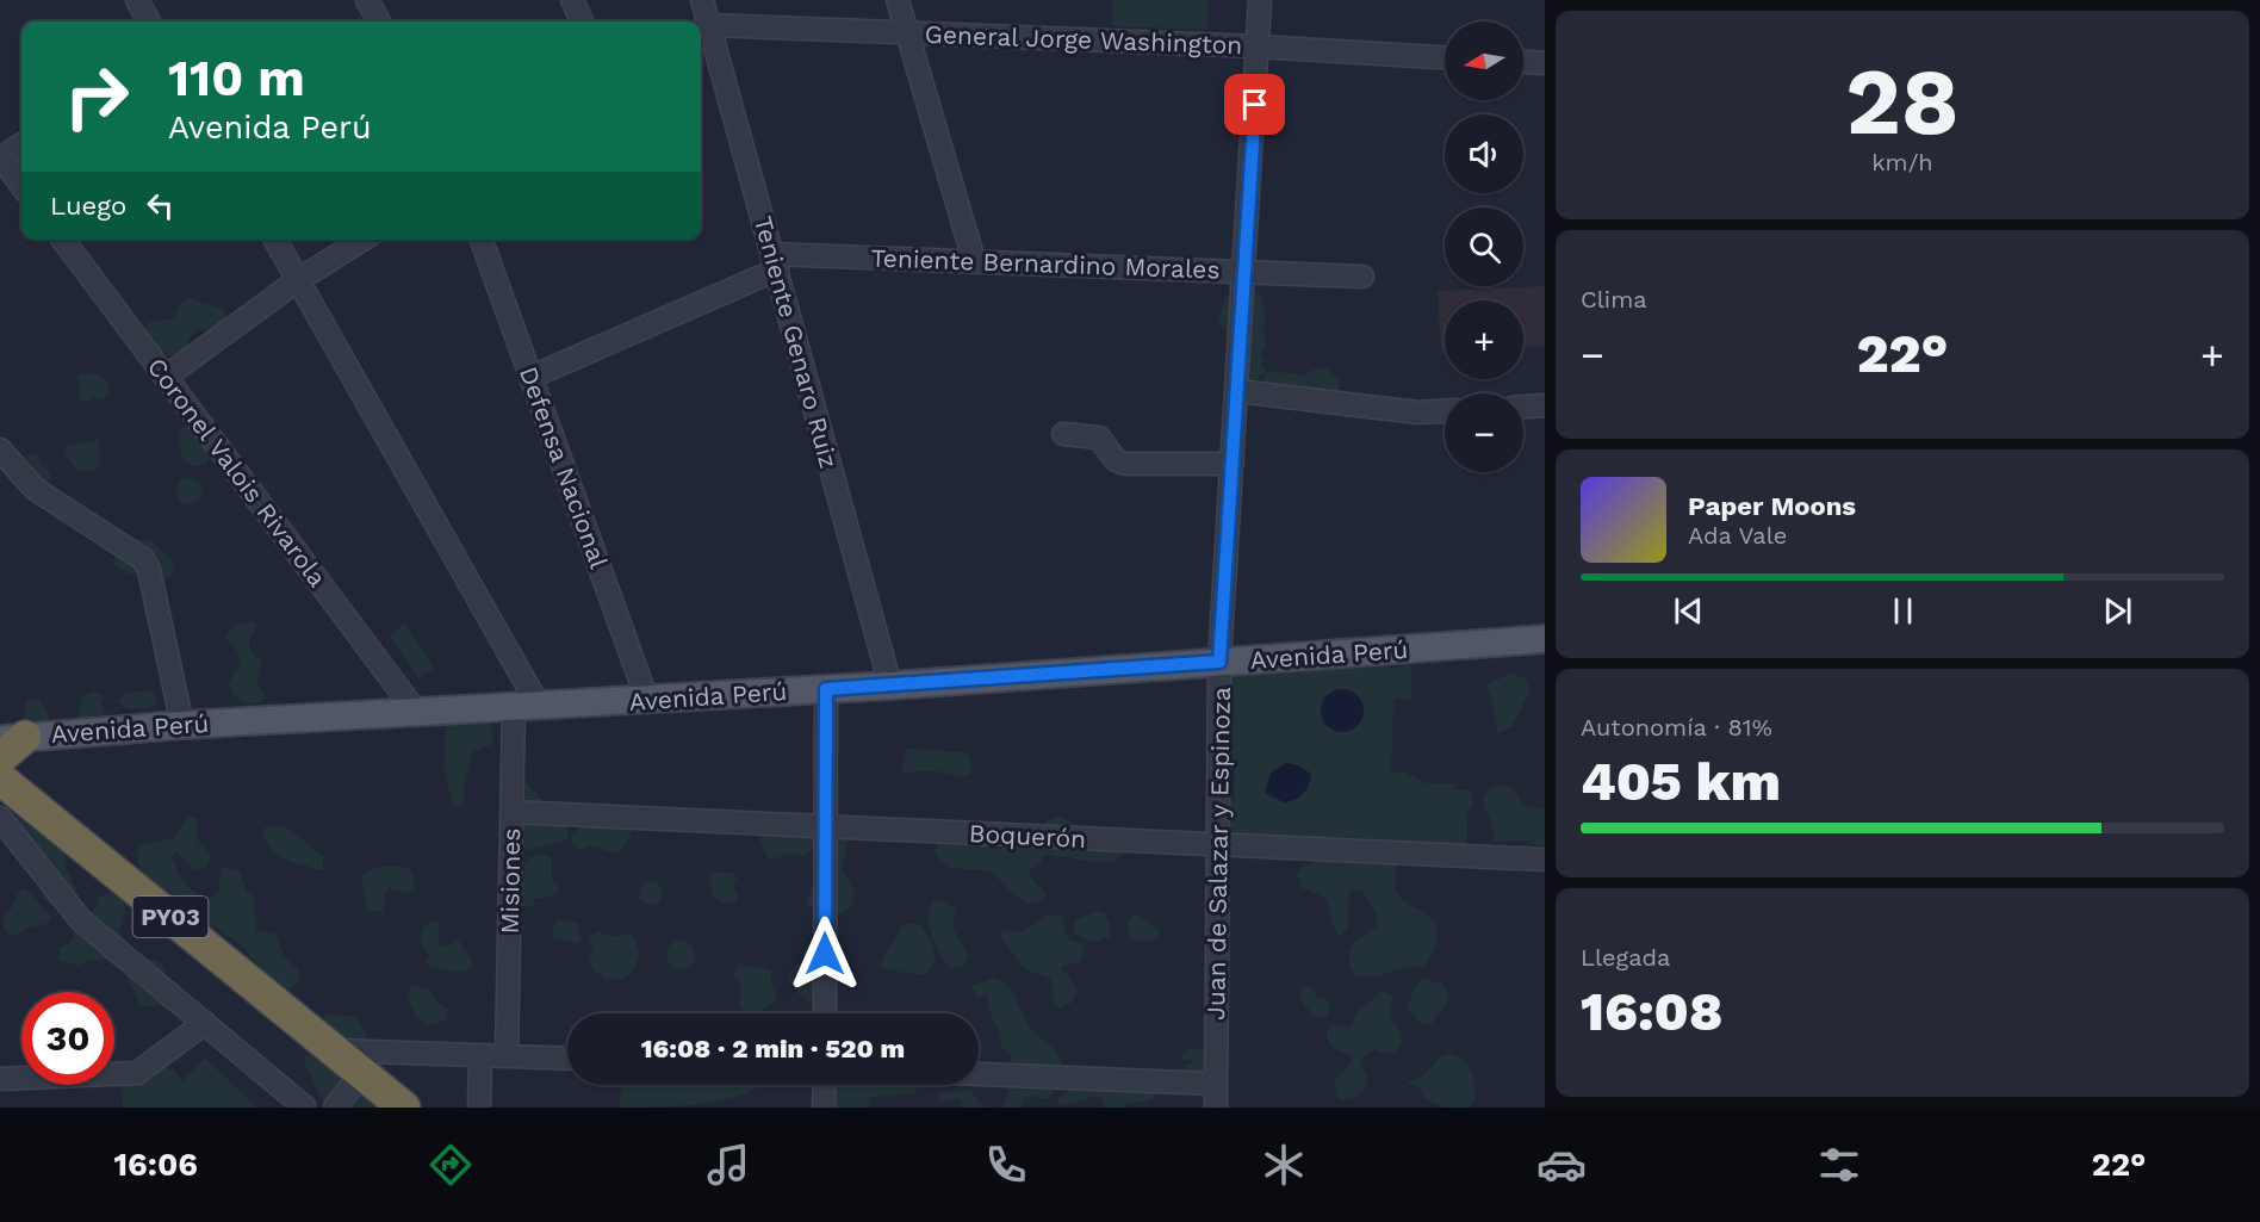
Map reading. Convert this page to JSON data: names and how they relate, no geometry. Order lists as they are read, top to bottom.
{
  "streets": {
    "highway": ["PY03"],
    "main road": ["Avenida Perú"],
    "street": [
      "General Jorge Washington",
      "Teniente Bernardino Morales",
      "Teniente Genaro Ruiz",
      "Defensa Nacional",
      "Coronel Valois Rivarola",
      "Boquerón",
      "Juan de Salazar y Espinoza",
      "Misiones"
    ]
  },
  "crossings": [
    ["General Jorge Washington", "Teniente Genaro Ruiz"],
    ["General Jorge Washington", "Juan de Salazar y Espinoza"],
    ["Teniente Bernardino Morales", "Teniente Genaro Ruiz"],
    ["Teniente Bernardino Morales", "Defensa Nacional"],
    ["Teniente Bernardino Morales", "Juan de Salazar y Espinoza"],
    ["Teniente Genaro Ruiz", "Avenida Perú"],
    ["Defensa Nacional", "Avenida Perú"],
    ["Coronel Valois Rivarola", "Avenida Perú"],
    ["Avenida Perú", "Juan de Salazar y Espinoza"],
    ["Avenida Perú", "Misiones"],
    ["Boquerón", "Juan de Salazar y Espinoza"],
    ["Boquerón", "Misiones"]
  ],
  "north": "left",
  "page": {
    "tile": [
      ["28", "km/h"],
      "Clima",
      ["Autonomía · 81%", "405 km"],
      ["Llegada", "16:08"]
    ],
    "map_buttons": ["+", "−"],
    "turn": ["110 m", "Avenida Perú"],
    "then": "Luego",
    "heat": ["−", "22°", "+"],
    "song": ["Paper Moons", "Ada Vale"],
    "limit": "30",
    "trip": "16:08 · 2 min · 520 m",
    "tabs": ["16:06", "22°"]
  }
}
